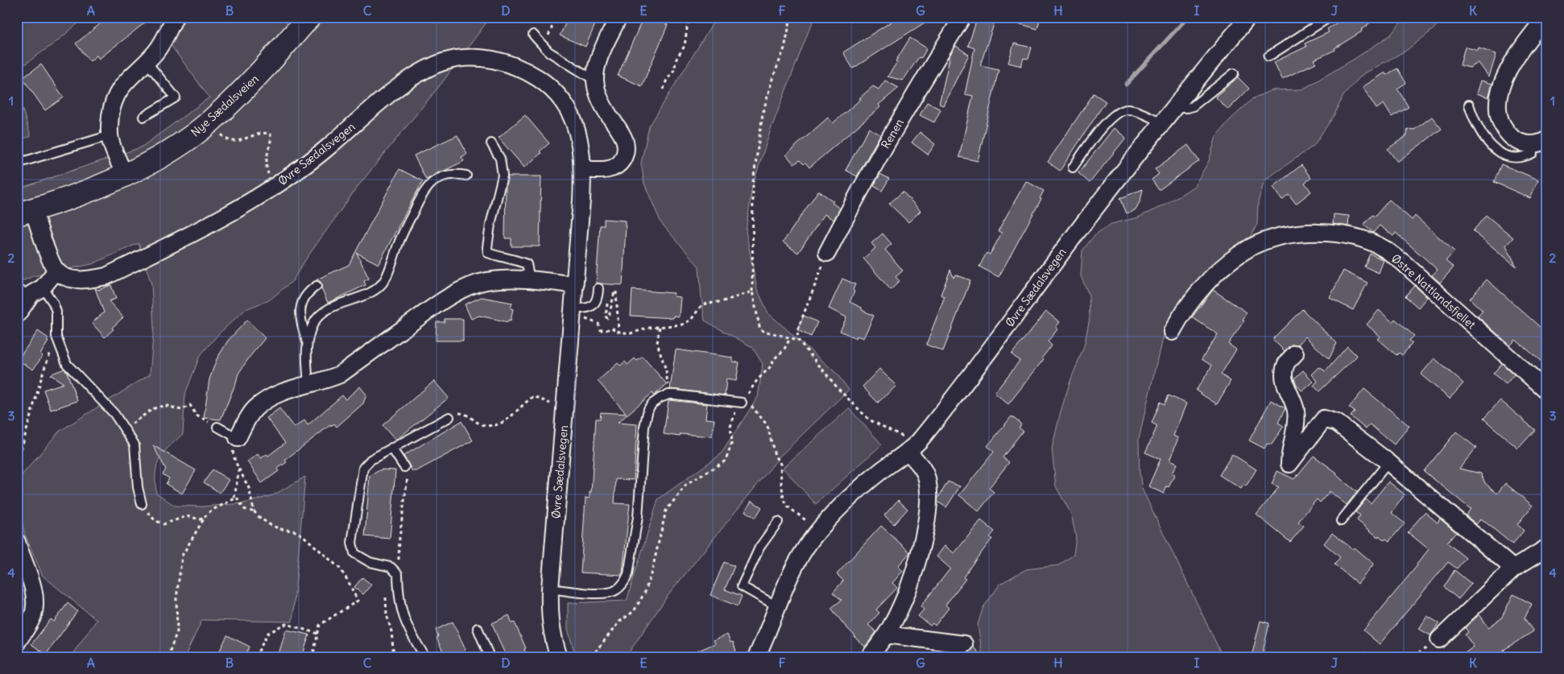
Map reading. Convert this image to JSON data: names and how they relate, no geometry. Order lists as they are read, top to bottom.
{
  "streets": {
    "main road": ["Nye Sædalsveien"],
    "street": ["Renen", "Øvre Sædalsvegen", "Østre Nattlandsfjellet"]
  },
  "grid": {
    "columns": [
      "A",
      "B",
      "C",
      "D",
      "E",
      "F",
      "G",
      "H",
      "I",
      "J",
      "K"
    ],
    "rows": [
      "1",
      "2",
      "3",
      "4"
    ]
  }
}
